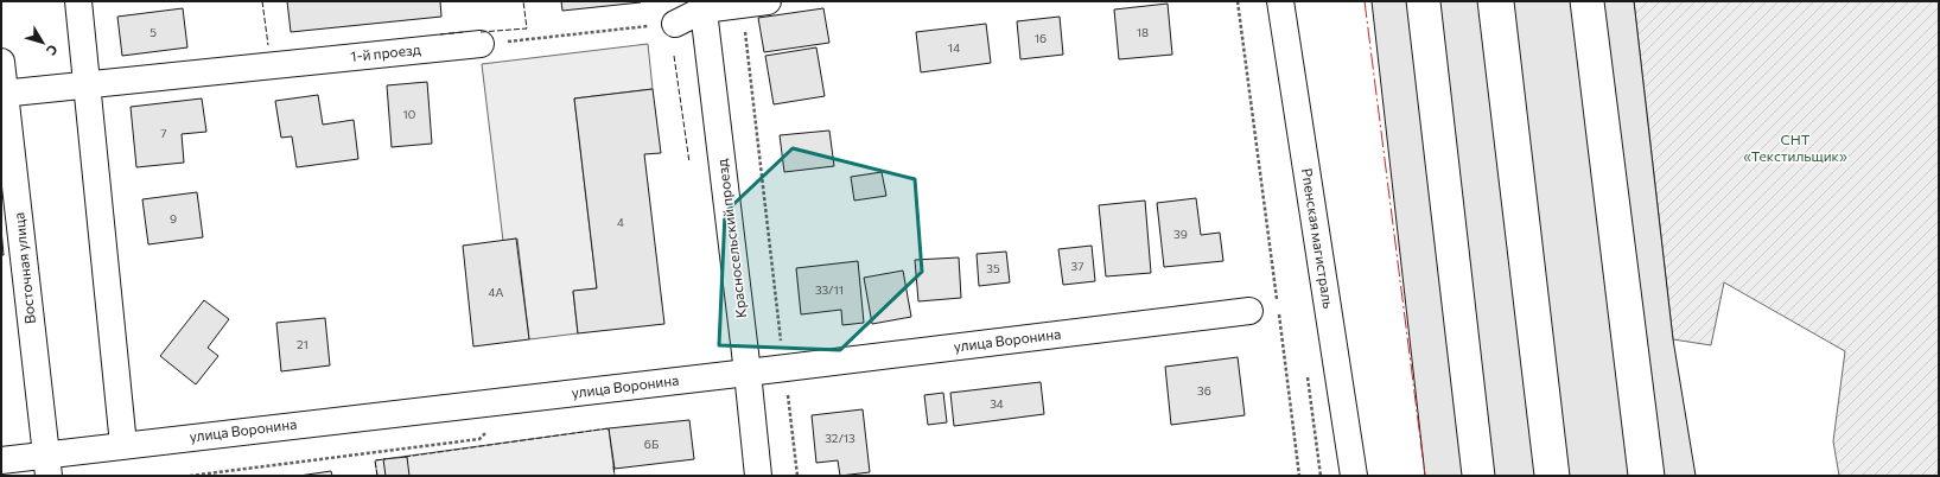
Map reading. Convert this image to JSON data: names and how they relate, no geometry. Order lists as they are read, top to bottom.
{
  "streets": {
    "street": [
      "1-й проезд",
      "Красносельский проезд",
      "Рпенская магистраль",
      "Восточная улица",
      "улица Воронина"
    ]
  },
  "crossings": [
    ["1-й проезд", "Восточная улица"],
    ["Красносельский проезд", "улица Воронина"],
    ["Восточная улица", "улица Воронина"]
  ],
  "parks": ["СНТ «Текстильщик»"],
  "house_numbers": [
    "5",
    "18",
    "16",
    "14",
    "10",
    "7",
    "9",
    "4",
    "39",
    "37",
    "35",
    "33/11",
    "4А",
    "21",
    "36",
    "34",
    "32/13",
    "6Б"
  ],
  "north": "bottom right"
}
